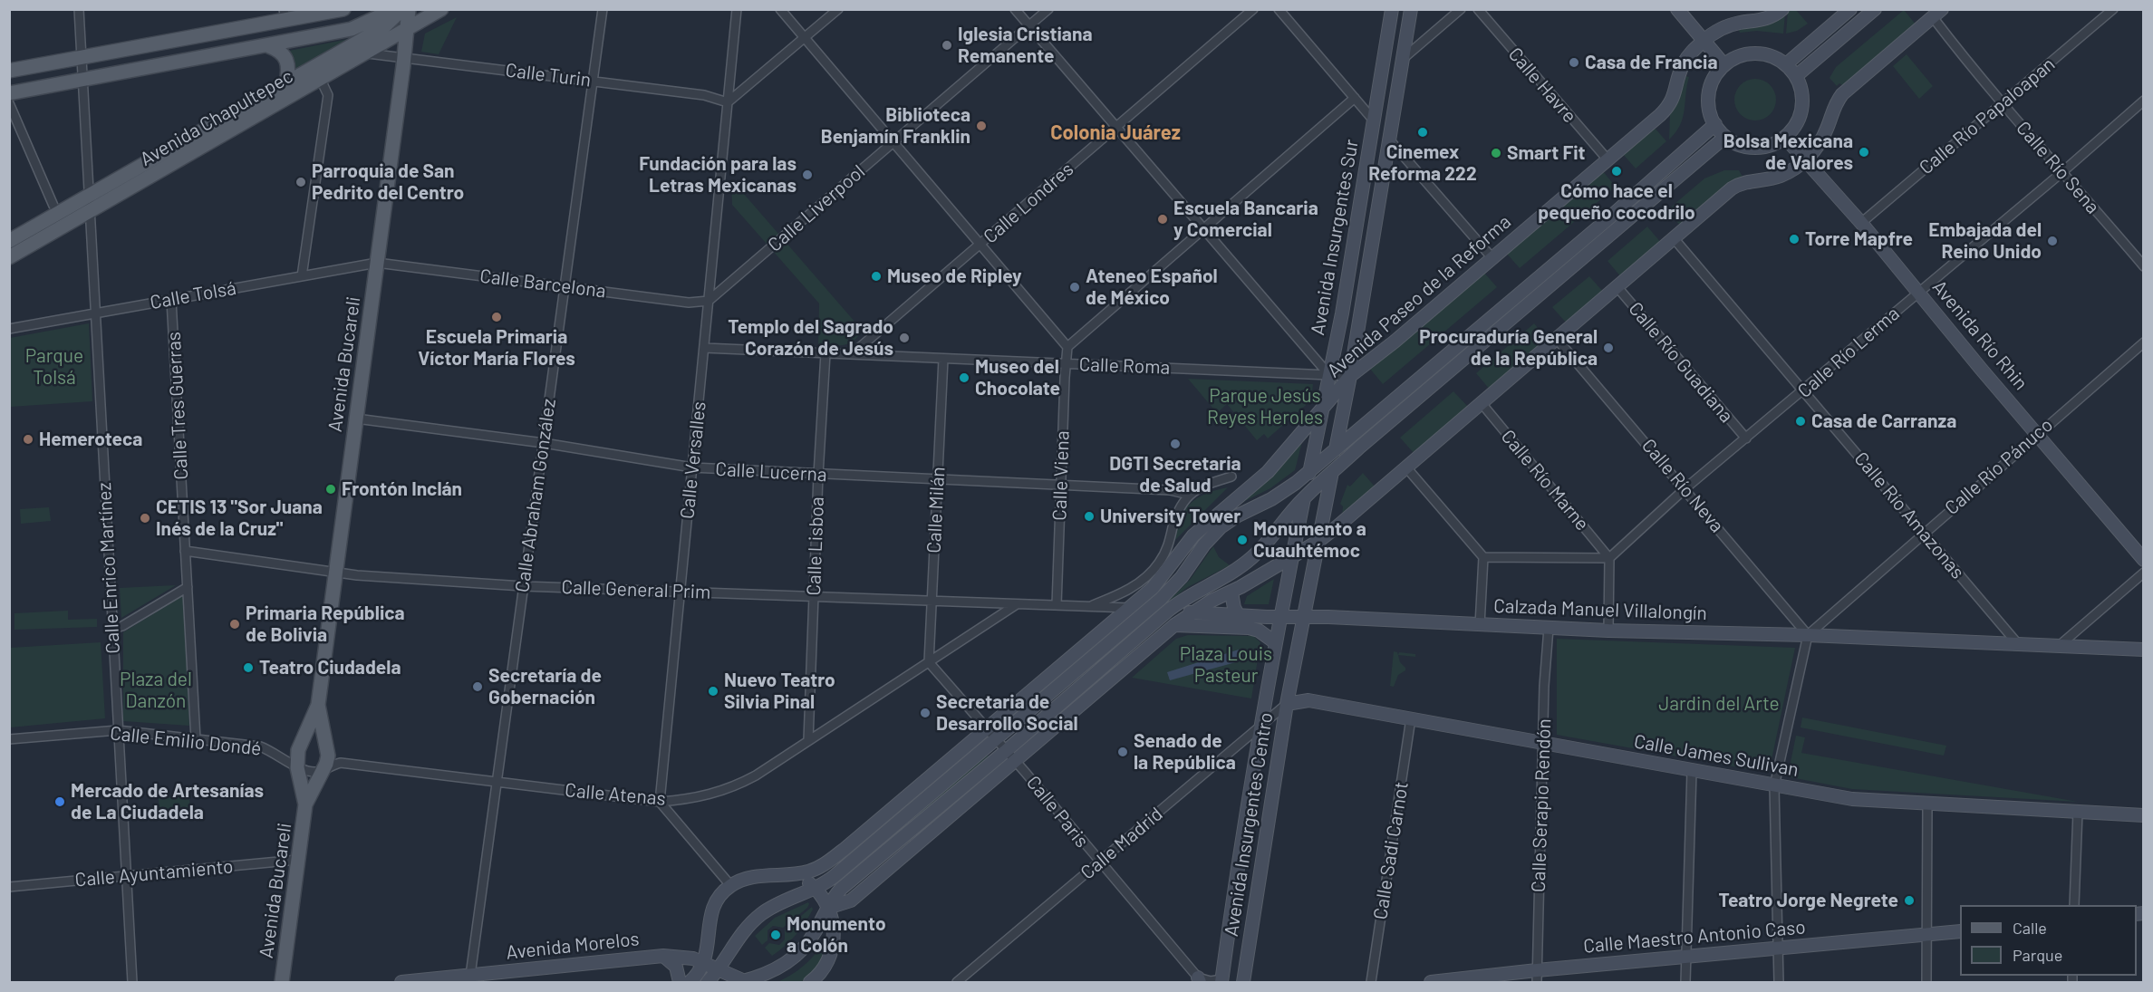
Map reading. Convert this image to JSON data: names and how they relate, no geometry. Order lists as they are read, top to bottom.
{
  "streets": {
    "main road": [
      "Avenida Chapultepec",
      "Avenida Insurgentes Sur",
      "Avenida Paseo de la Reforma",
      "Avenida Río Rhin",
      "Avenida Bucareli",
      "Calzada Manuel Villalongín",
      "Calle James Sullivan",
      "Avenida Insurgentes Centro",
      "Calle Maestro Antonio Caso",
      "Avenida Morelos"
    ],
    "street": [
      "Calle Turin",
      "Calle Havre",
      "Calle Río Papaloapan",
      "Calle Río Sena",
      "Calle Londres",
      "Calle Liverpool",
      "Calle Barcelona",
      "Calle Tolsá",
      "Calle Río Lerma",
      "Calle Río Guadiana",
      "Calle Roma",
      "Calle Tres Guerras",
      "Calle Versalles",
      "Calle Río Pánuco",
      "Calle Lucerna",
      "Calle Viena",
      "Calle Río Marne",
      "Calle Río Neva",
      "Calle Abraham González",
      "Calle Milán",
      "Calle Río Amazonas",
      "Calle Lisboa",
      "Calle Enrico Martínez",
      "Calle General Prim",
      "Calle Emilio Dondé",
      "Calle Atenas",
      "Calle Serapio Rendón",
      "Calle Paris",
      "Calle Madrid",
      "Calle Sadi Carnot",
      "Calle Ayuntamiento"
    ]
  },
  "crossings": [
    ["Calle Turin", "Avenida Chapultepec"],
    ["Calle Turin", "Avenida Bucareli"],
    ["Calle Turin", "Calle Versalles"],
    ["Calle Turin", "Calle Abraham González"],
    ["Calle Havre", "Avenida Paseo de la Reforma"],
    ["Calle Río Papaloapan", "Calle Río Sena"],
    ["Calle Río Papaloapan", "Avenida Río Rhin"],
    ["Avenida Chapultepec", "Avenida Bucareli"],
    ["Avenida Chapultepec", "Calle Enrico Martínez"],
    ["Calle Río Sena", "Calle Río Lerma"],
    ["Calle Londres", "Calle Roma"],
    ["Calle Liverpool", "Calle Barcelona"],
    ["Calle Liverpool", "Calle Versalles"],
    ["Avenida Insurgentes Sur", "Avenida Paseo de la Reforma"],
    ["Avenida Insurgentes Sur", "Calle Roma"],
    ["Avenida Insurgentes Sur", "Avenida Insurgentes Centro"],
    ["Calle Barcelona", "Calle Tolsá"],
    ["Calle Barcelona", "Avenida Bucareli"],
    ["Calle Barcelona", "Calle Versalles"],
    ["Calle Barcelona", "Calle Abraham González"],
    ["Calle Tolsá", "Avenida Bucareli"],
    ["Calle Tolsá", "Calle Tres Guerras"],
    ["Calle Tolsá", "Calle Enrico Martínez"],
    ["Avenida Paseo de la Reforma", "Calle Roma"],
    ["Avenida Paseo de la Reforma", "Calzada Manuel Villalongín"],
    ["Avenida Paseo de la Reforma", "Calle Paris"],
    ["Avenida Río Rhin", "Calle Río Lerma"],
    ["Avenida Río Rhin", "Calle Río Pánuco"],
    ["Calle Río Lerma", "Calle Río Guadiana"],
    ["Calle Río Lerma", "Calle Río Marne"],
    ["Calle Río Lerma", "Calle Río Neva"],
    ["Calle Río Lerma", "Calle Río Amazonas"],
    ["Avenida Bucareli", "Calle Lucerna"],
    ["Avenida Bucareli", "Calle General Prim"],
    ["Avenida Bucareli", "Calle Emilio Dondé"],
    ["Avenida Bucareli", "Calle Atenas"],
    ["Avenida Bucareli", "Calle Ayuntamiento"],
    ["Calle Roma", "Calle Versalles"],
    ["Calle Roma", "Calle Viena"],
    ["Calle Roma", "Calle Milán"],
    ["Calle Roma", "Calle Lisboa"],
    ["Calle Tres Guerras", "Calle General Prim"],
    ["Calle Tres Guerras", "Calle Emilio Dondé"],
    ["Calle Versalles", "Calle Lucerna"],
    ["Calle Versalles", "Calle General Prim"],
    ["Calle Versalles", "Calle Atenas"],
    ["Calle Río Pánuco", "Calle Río Neva"],
    ["Calle Río Pánuco", "Calle Río Amazonas"],
    ["Calle Río Pánuco", "Calzada Manuel Villalongín"],
    ["Calle Lucerna", "Calle Viena"],
    ["Calle Lucerna", "Calle Abraham González"],
    ["Calle Lucerna", "Calle Milán"],
    ["Calle Lucerna", "Calle Lisboa"],
    ["Calle Viena", "Calle General Prim"],
    ["Calle Viena", "Calzada Manuel Villalongín"],
    ["Calle Río Neva", "Calzada Manuel Villalongín"],
    ["Calle Abraham González", "Calle General Prim"],
    ["Calle Abraham González", "Calle Atenas"],
    ["Calle Abraham González", "Avenida Morelos"],
    ["Calle Milán", "Calle General Prim"],
    ["Calle Milán", "Calle Atenas"],
    ["Calle Milán", "Calle Paris"],
    ["Calle Río Amazonas", "Calzada Manuel Villalongín"],
    ["Calle Lisboa", "Calle General Prim"],
    ["Calle Lisboa", "Calle Atenas"],
    ["Calle Enrico Martínez", "Calle Emilio Dondé"],
    ["Calle Enrico Martínez", "Calle Ayuntamiento"],
    ["Calle General Prim", "Calzada Manuel Villalongín"],
    ["Calle General Prim", "Calle Atenas"],
    ["Calzada Manuel Villalongín", "Calle Serapio Rendón"],
    ["Calzada Manuel Villalongín", "Avenida Insurgentes Centro"],
    ["Calle Emilio Dondé", "Calle Atenas"],
    ["Calle James Sullivan", "Calle Serapio Rendón"],
    ["Calle James Sullivan", "Avenida Insurgentes Centro"],
    ["Calle James Sullivan", "Calle Madrid"],
    ["Calle James Sullivan", "Calle Sadi Carnot"],
    ["Calle Atenas", "Calle Paris"],
    ["Calle Serapio Rendón", "Calle Maestro Antonio Caso"],
    ["Calle Paris", "Avenida Insurgentes Centro"],
    ["Calle Paris", "Calle Madrid"],
    ["Avenida Insurgentes Centro", "Calle Madrid"]
  ],
  "districts": ["Colonia Juárez"],
  "parks": [
    "Parque Tolsá",
    "Parque Jesús Reyes Heroles",
    "Plaza Louis Pasteur",
    "Plaza del Danzón",
    "Jardin del Arte"
  ],
  "places": [
    "Iglesia Cristiana Remanente",
    "Casa de Francia",
    "Biblioteca Benjamín Franklin",
    "Cinemex Reforma 222",
    "Bolsa Mexicana de Valores",
    "Smart Fit",
    "Cómo hace el pequeño cocodrilo",
    "Fundación para las Letras Mexicanas",
    "Parroquia de San Pedrito del Centro",
    "Escuela Bancaria y Comercial",
    "Torre Mapfre",
    "Embajada del Reino Unido",
    "Museo de Ripley",
    "Ateneo Español de México",
    "Escuela Primaria Víctor María Flores",
    "Templo del Sagrado Corazón de Jesús",
    "Procuraduría General de la República",
    "Museo del Chocolate",
    "Casa de Carranza",
    "Hemeroteca",
    "DGTI Secretaria de Salud",
    "Frontón Inclán",
    "University Tower",
    "CETIS 13 \"Sor Juana Inés de la Cruz\"",
    "Monumento a Cuauhtémoc",
    "Primaria República de Bolivia",
    "Teatro Ciudadela",
    "Secretaría de Gobernación",
    "Nuevo Teatro Silvia Pinal",
    "Secretaria de Desarrollo Social",
    "Senado de la República",
    "Mercado de Artesanías de La Ciudadela",
    "Teatro Jorge Negrete",
    "Monumento a Colón"
  ],
  "legend": ["Calle", "Parque"]
}
